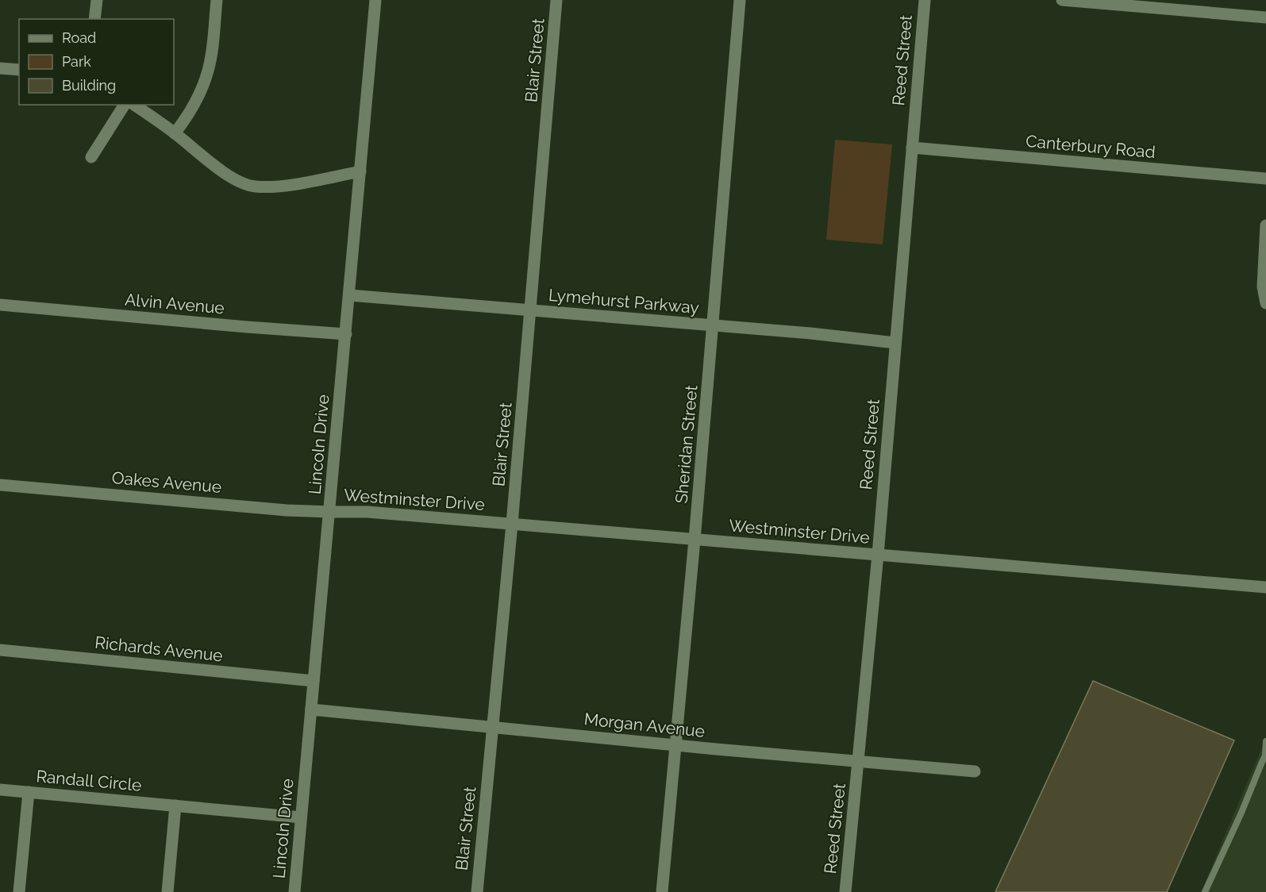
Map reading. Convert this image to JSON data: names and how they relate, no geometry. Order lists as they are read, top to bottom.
{
  "streets": {
    "street": [
      "Blair Street",
      "Reed Street",
      "Canterbury Road",
      "Lymehurst Parkway",
      "Alvin Avenue",
      "Lincoln Drive",
      "Sheridan Street",
      "Oakes Avenue",
      "Westminster Drive",
      "Richards Avenue",
      "Morgan Avenue",
      "Randall Circle"
    ]
  },
  "crossings": [
    ["Blair Street", "Lymehurst Parkway"],
    ["Blair Street", "Westminster Drive"],
    ["Blair Street", "Morgan Avenue"],
    ["Reed Street", "Canterbury Road"],
    ["Reed Street", "Lymehurst Parkway"],
    ["Reed Street", "Westminster Drive"],
    ["Reed Street", "Morgan Avenue"],
    ["Lymehurst Parkway", "Lincoln Drive"],
    ["Lymehurst Parkway", "Sheridan Street"],
    ["Alvin Avenue", "Lincoln Drive"],
    ["Lincoln Drive", "Oakes Avenue"],
    ["Lincoln Drive", "Westminster Drive"],
    ["Lincoln Drive", "Richards Avenue"],
    ["Lincoln Drive", "Morgan Avenue"],
    ["Lincoln Drive", "Randall Circle"],
    ["Sheridan Street", "Westminster Drive"],
    ["Sheridan Street", "Morgan Avenue"],
    ["Oakes Avenue", "Westminster Drive"]
  ],
  "legend": ["Road", "Park", "Building"]
}
